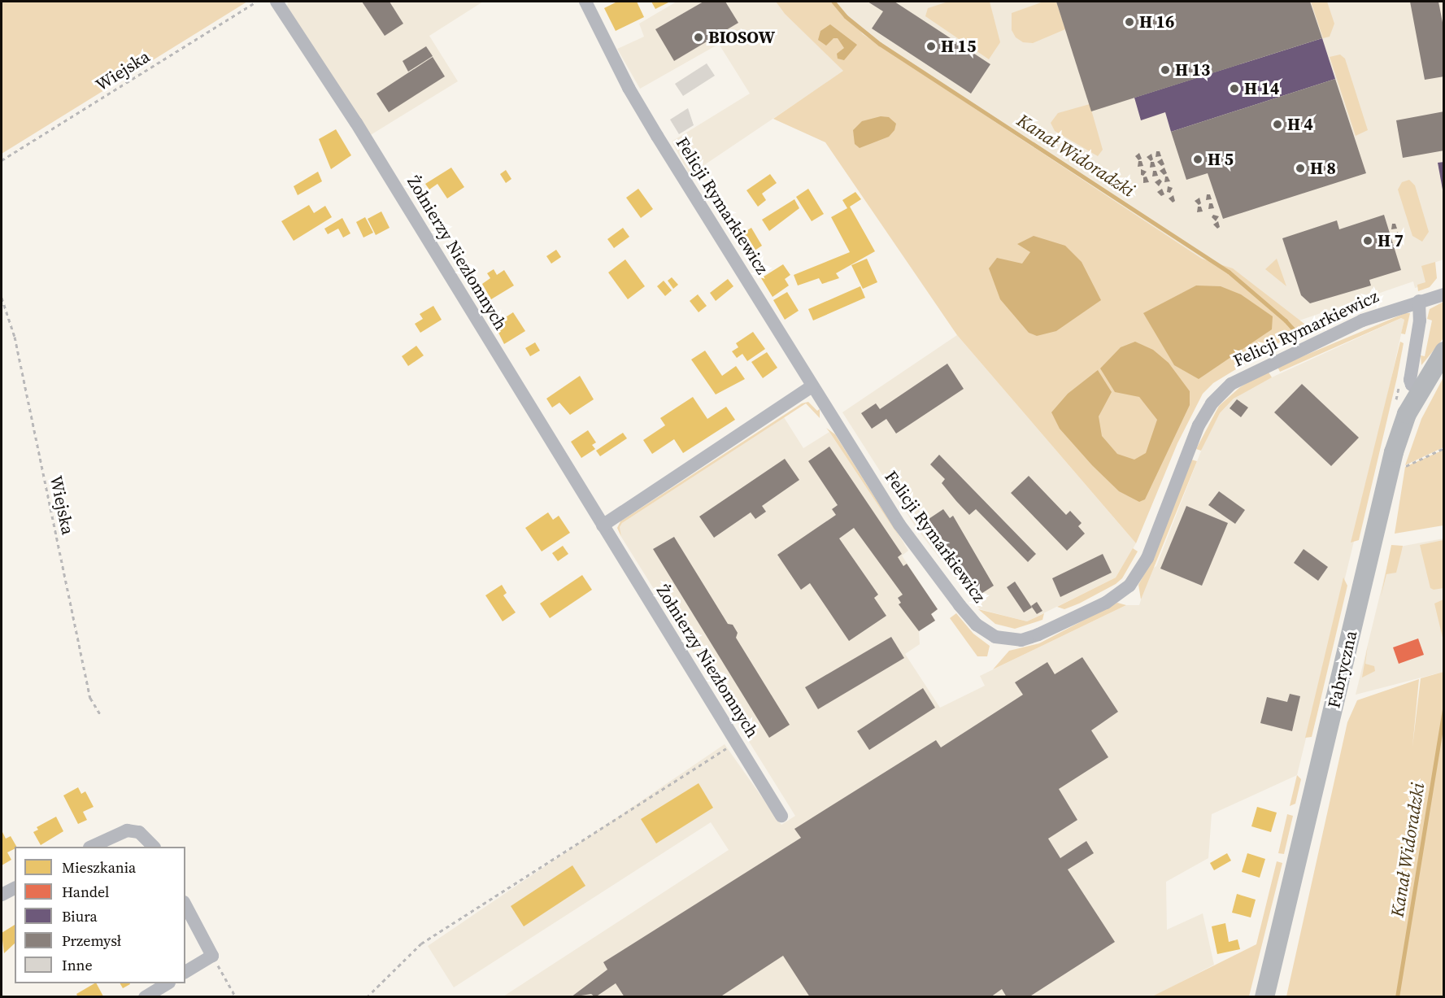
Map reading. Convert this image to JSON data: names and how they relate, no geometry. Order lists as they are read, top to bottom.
{
  "streets": {
    "street": ["Felicji Rymarkiewicz", "Żołnierzy Niezłomnych", "Fabryczna"],
    "path": ["Wiejska"]
  },
  "water": ["Kanał Widoradzki"],
  "places": [
    "H 16",
    "BIOSOW",
    "H 15",
    "H 13",
    "H 14",
    "H 4",
    "H 5",
    "H 8",
    "H 7"
  ],
  "legend": [
    "Mieszkania",
    "Handel",
    "Biura",
    "Przemysł",
    "Inne"
  ]
}
